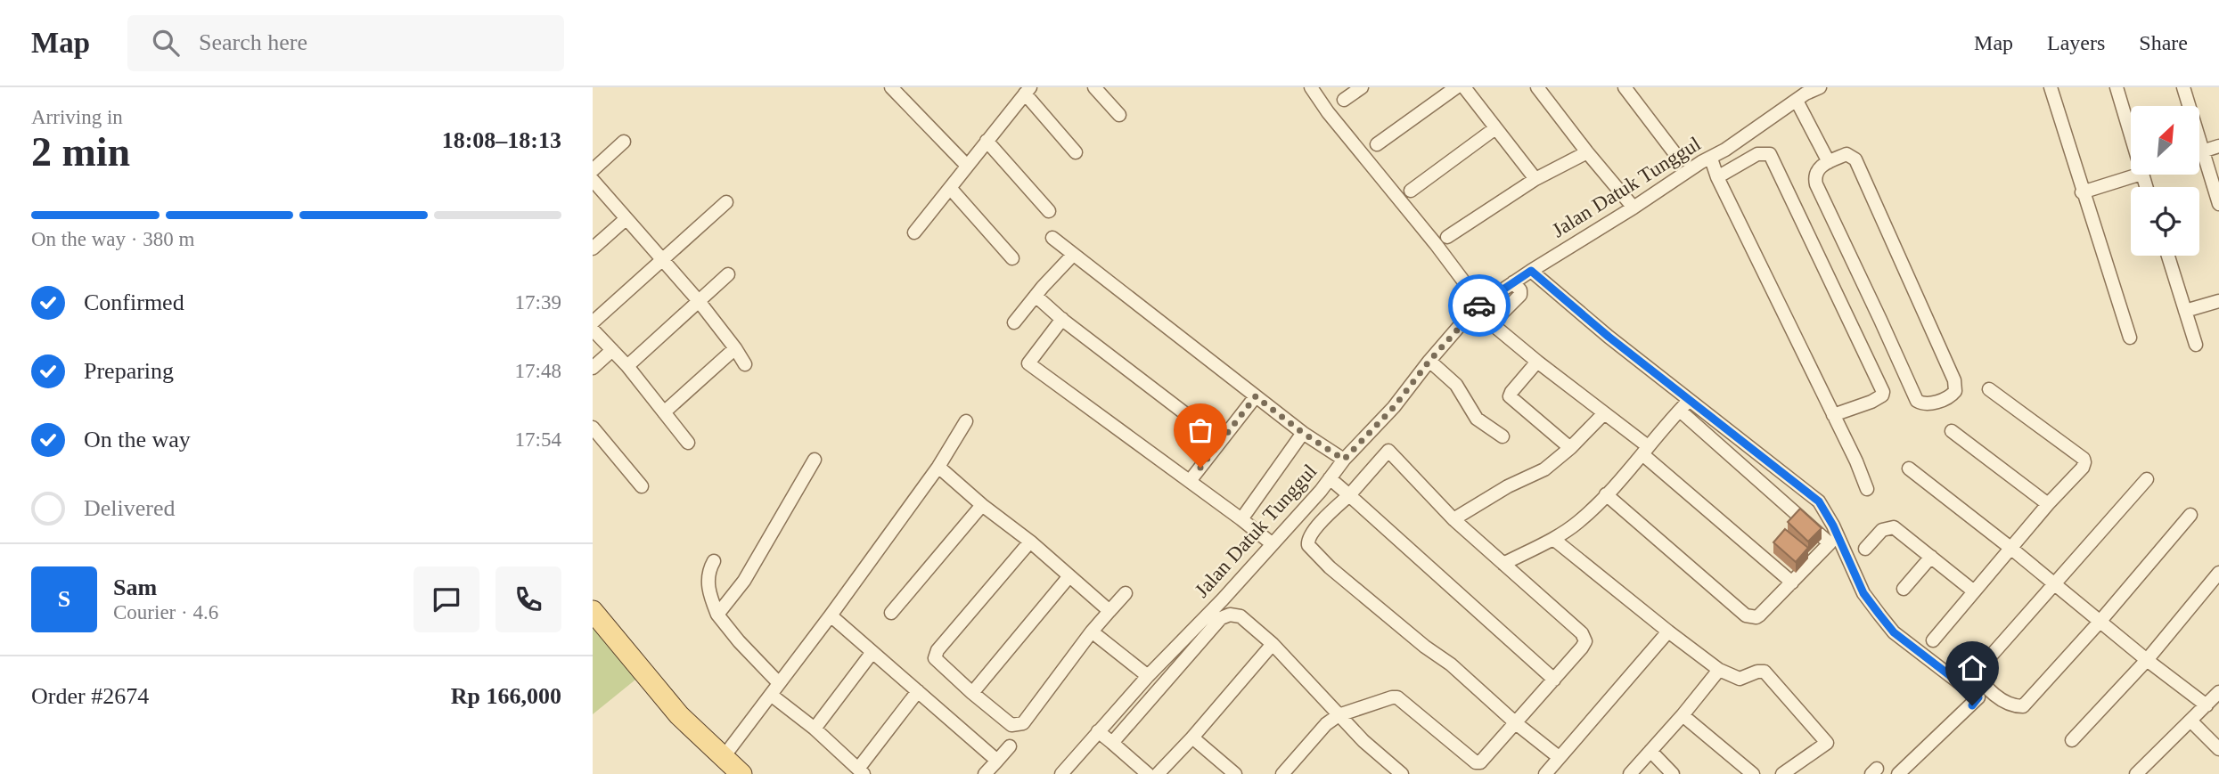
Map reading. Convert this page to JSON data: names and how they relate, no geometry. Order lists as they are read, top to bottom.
{
  "streets": {
    "street": ["Jalan Datuk Tunggul"]
  },
  "north": "top right",
  "page": {
    "header": "Map",
    "search": "Search here",
    "nav": ["Map", "Layers", "Share"],
    "heading": ["2 min", "Arriving in", "18:08–18:13"],
    "panel": [
      "Sam",
      "Courier · 4.6",
      "Order #2674",
      "Rp 166,000"
    ],
    "bar": "On the way · 380 m",
    "list": [
      ["Confirmed", "17:39"],
      ["Preparing", "17:48"],
      ["On the way", "17:54"],
      "Delivered"
    ],
    "round": "S"
  }
}
